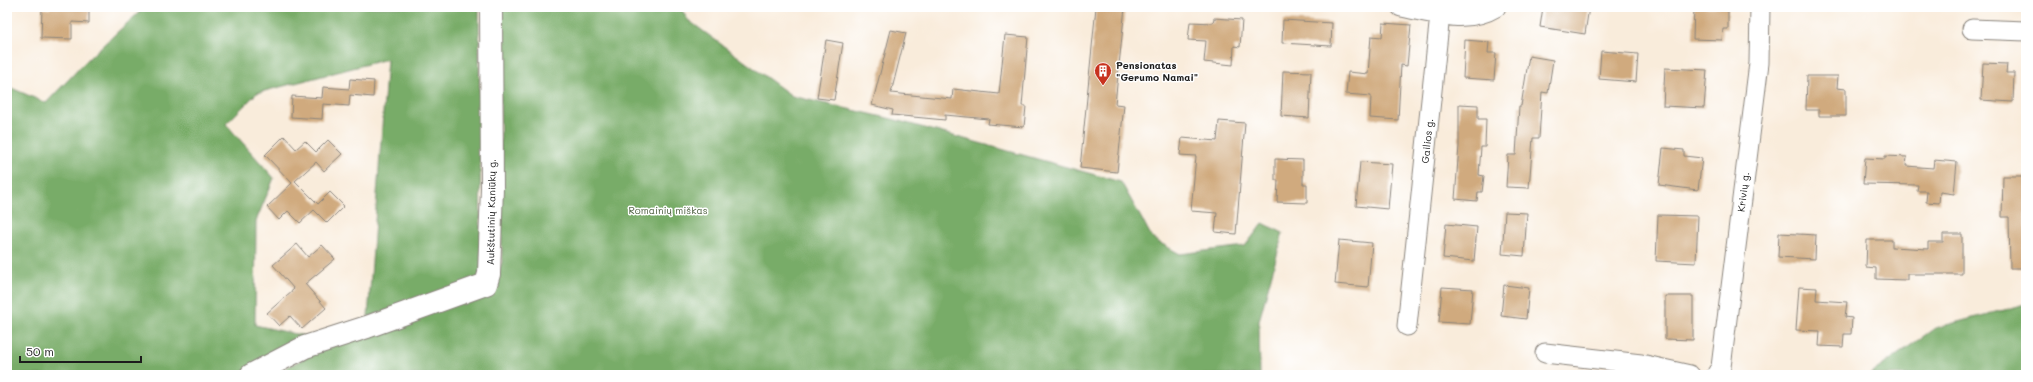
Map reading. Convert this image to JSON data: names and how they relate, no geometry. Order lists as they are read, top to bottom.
{
  "streets": {
    "street": ["Gailios g.", "Krivių g.", "Aukštutinių Kaniūkų g."]
  },
  "parks": ["Romainių miškas"],
  "places": {
    "building": ["Pensionatas \"Gerumo Namai\""]
  },
  "scale_bar": "50 m"
}
